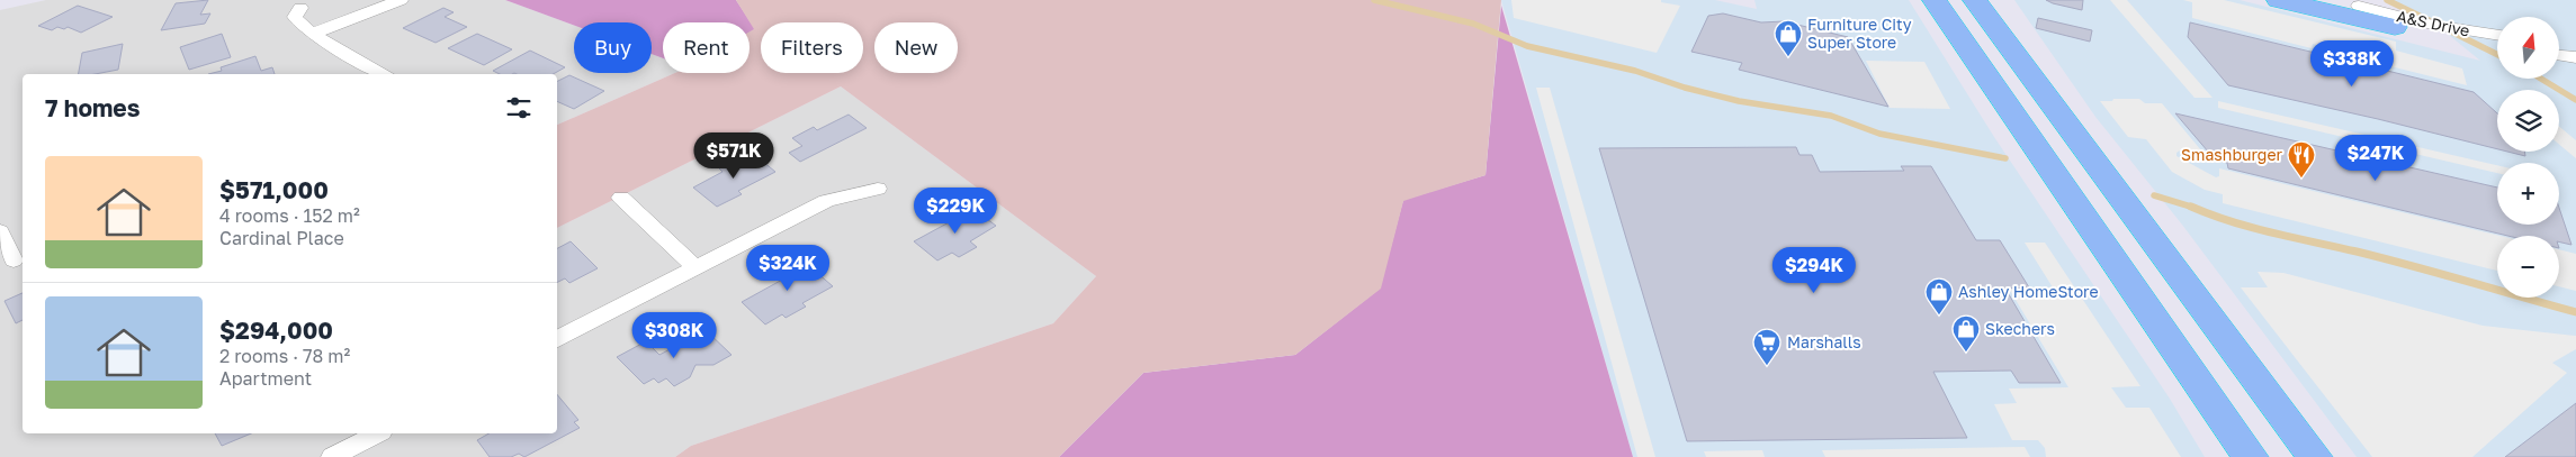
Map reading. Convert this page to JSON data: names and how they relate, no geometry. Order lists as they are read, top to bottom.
{
  "streets": {
    "street": ["A&S Drive"]
  },
  "places": {
    "shop": ["Furniture City Super Store", "Ashley HomeStore", "Skechers"],
    "restaurant": ["Smashburger"],
    "supermarket": ["Marshalls"]
  },
  "north": "top",
  "page": {
    "map_buttons": ["+", "−"],
    "chip": [
      "Buy",
      "Rent",
      "Filters",
      "New"
    ],
    "price": [
      "$338K",
      "$571K",
      "$247K",
      "$229K",
      "$324K",
      "$294K",
      "$308K"
    ],
    "heading": "7 homes",
    "list": [
      {
        "name": "$571,000",
        "note": "4 rooms · 152 m² · Cardinal Place"
      },
      {
        "name": "$294,000",
        "note": "2 rooms · 78 m² · Apartment"
      }
    ]
  }
}
